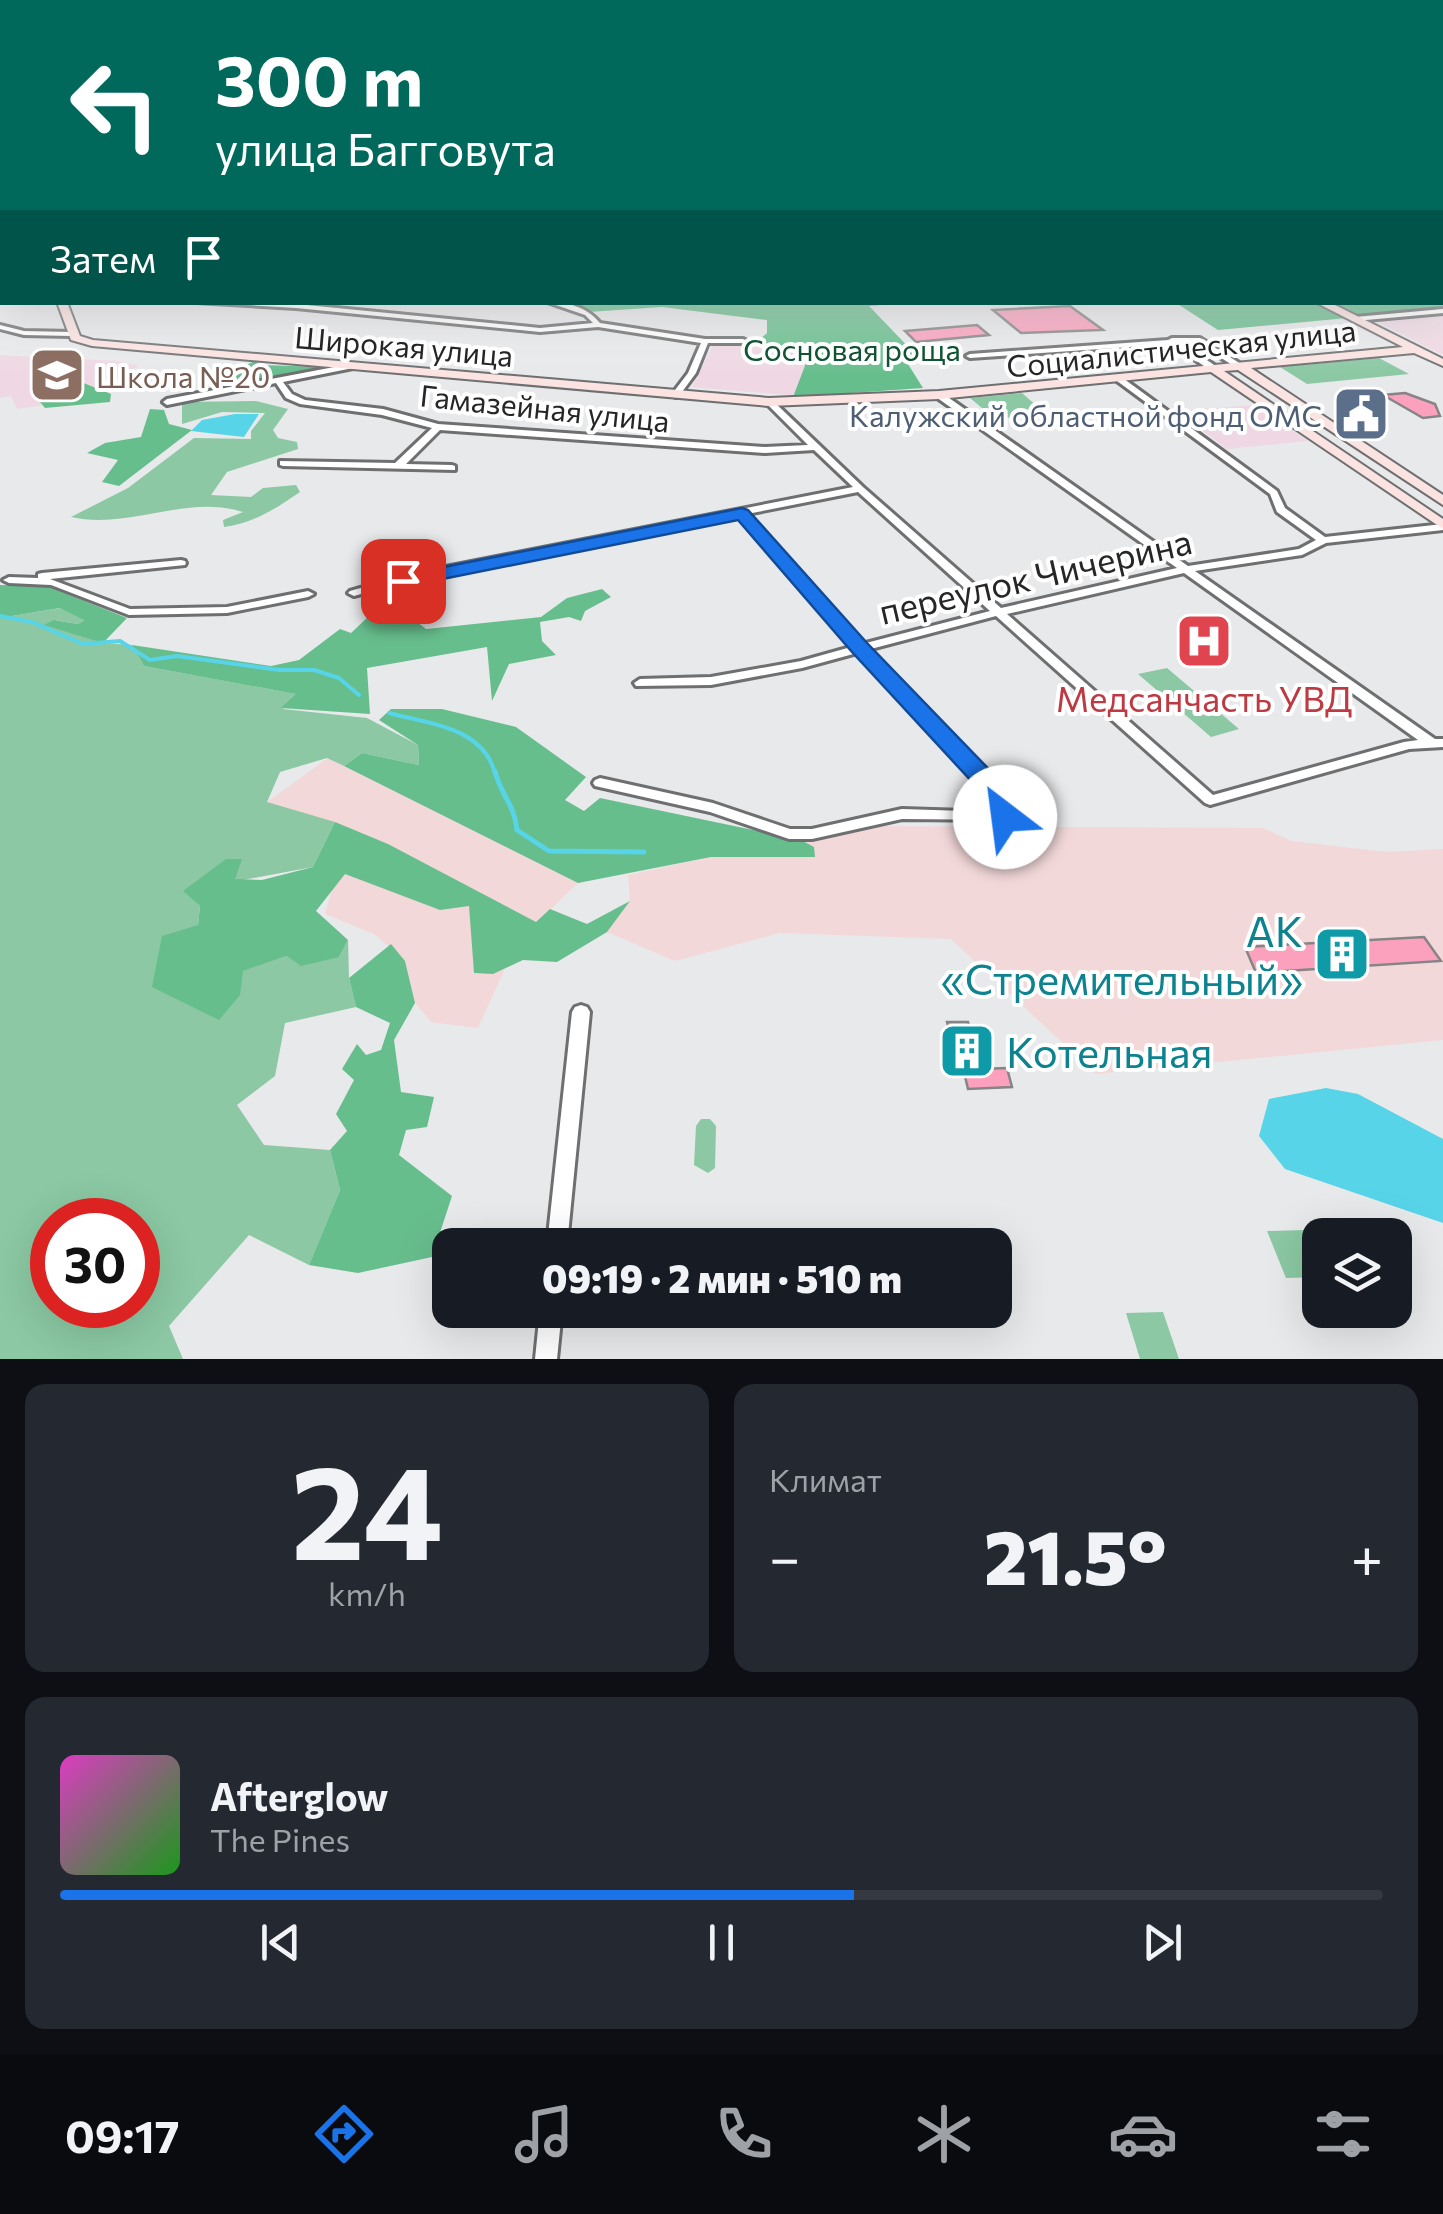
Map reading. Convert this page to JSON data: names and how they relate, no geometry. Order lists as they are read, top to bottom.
{
  "streets": {
    "street": [
      "Широкая улица",
      "Социалистическая улица",
      "Гамазейная улица",
      "переулок Чичерина"
    ]
  },
  "crossings": [
    ["Широкая улица", "Социалистическая улица"]
  ],
  "parks": ["Сосновая роща"],
  "places": {
    "school or university": ["Школа №20"],
    "public building": ["Калужский областной фонд ОМС"],
    "hospital": ["Медсанчасть УВД"],
    "building": ["АК «Стремительный»", "Котельная"]
  },
  "page": {
    "turn": ["300 m", "улица Багговута"],
    "then": "Затем",
    "limit": "30",
    "trip": "09:19 · 2 мин · 510 m",
    "tile": [
      ["24", "km/h"],
      "Климат"
    ],
    "heat": ["−", "21.5°", "+"],
    "song": ["Afterglow", "The Pines"],
    "tabs": "09:17"
  }
}
